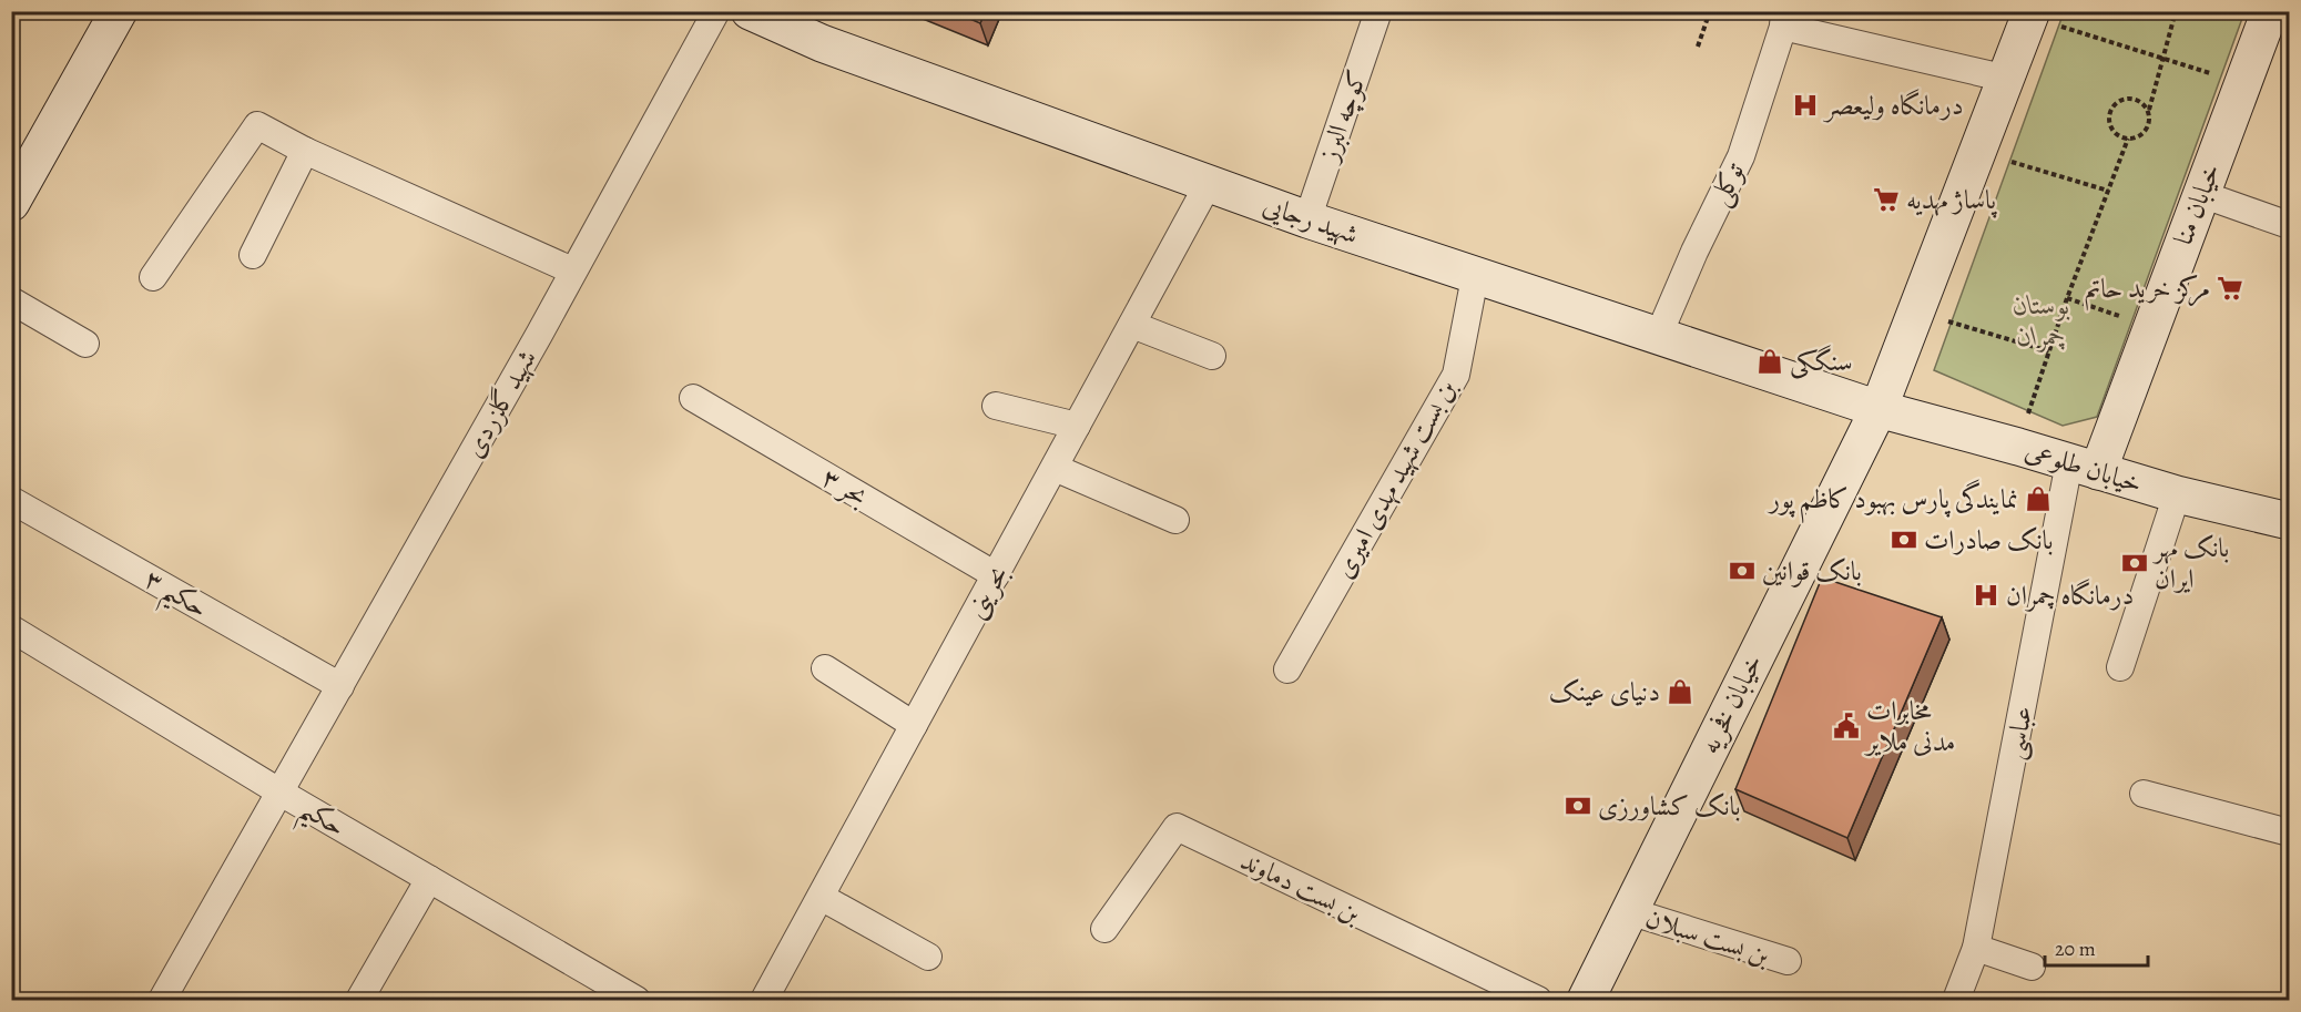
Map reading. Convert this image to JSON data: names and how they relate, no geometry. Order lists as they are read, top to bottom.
{
  "streets": {
    "main road": [
      "خیابان منا",
      "شهید رجایی",
      "خیابان طلوعی",
      "خیابان فخریه"
    ],
    "street": [
      "کوچه البرز",
      "توکلی",
      "شهید گلزردی",
      "بن بست شهید مهدی امیری",
      "بحر ۳",
      "بحرینی",
      "حکیم ۳",
      "عباسی",
      "حکیم",
      "بن بست دماوند",
      "بن بست سبلان"
    ]
  },
  "crossings": [
    ["کوچه البرز", "شهید رجایی"],
    ["توکلی", "شهید رجایی"],
    ["خیابان منا", "خیابان طلوعی"],
    ["خیابان منا", "عباسی"],
    ["شهید رجایی", "خیابان طلوعی"],
    ["شهید رجایی", "بن بست شهید مهدی امیری"],
    ["شهید رجایی", "بحرینی"],
    ["شهید رجایی", "خیابان فخریه"],
    ["شهید گلزردی", "حکیم ۳"],
    ["شهید گلزردی", "حکیم"],
    ["خیابان طلوعی", "خیابان فخریه"],
    ["خیابان طلوعی", "عباسی"],
    ["بحر ۳", "بحرینی"],
    ["خیابان فخریه", "بن بست سبلان"]
  ],
  "parks": ["بوستان چمران"],
  "places": {
    "hospital": ["درمانگاه ولیعصر", "درمانگاه چمران"],
    "supermarket": ["پاساژ مهدیه", "مرکز خرید حاتم"],
    "shop": ["سنگکی", "نمایندگی پارس بهبود کاظم پور", "دنیای عینک"],
    "bank": [
      "بانک صادرات",
      "بانک مهر ایران",
      "بانک قوانین",
      "بانک کشاورزی"
    ],
    "public building": ["مخابرات مدنی ملایر"]
  },
  "scale_bar": "20 m"
}
